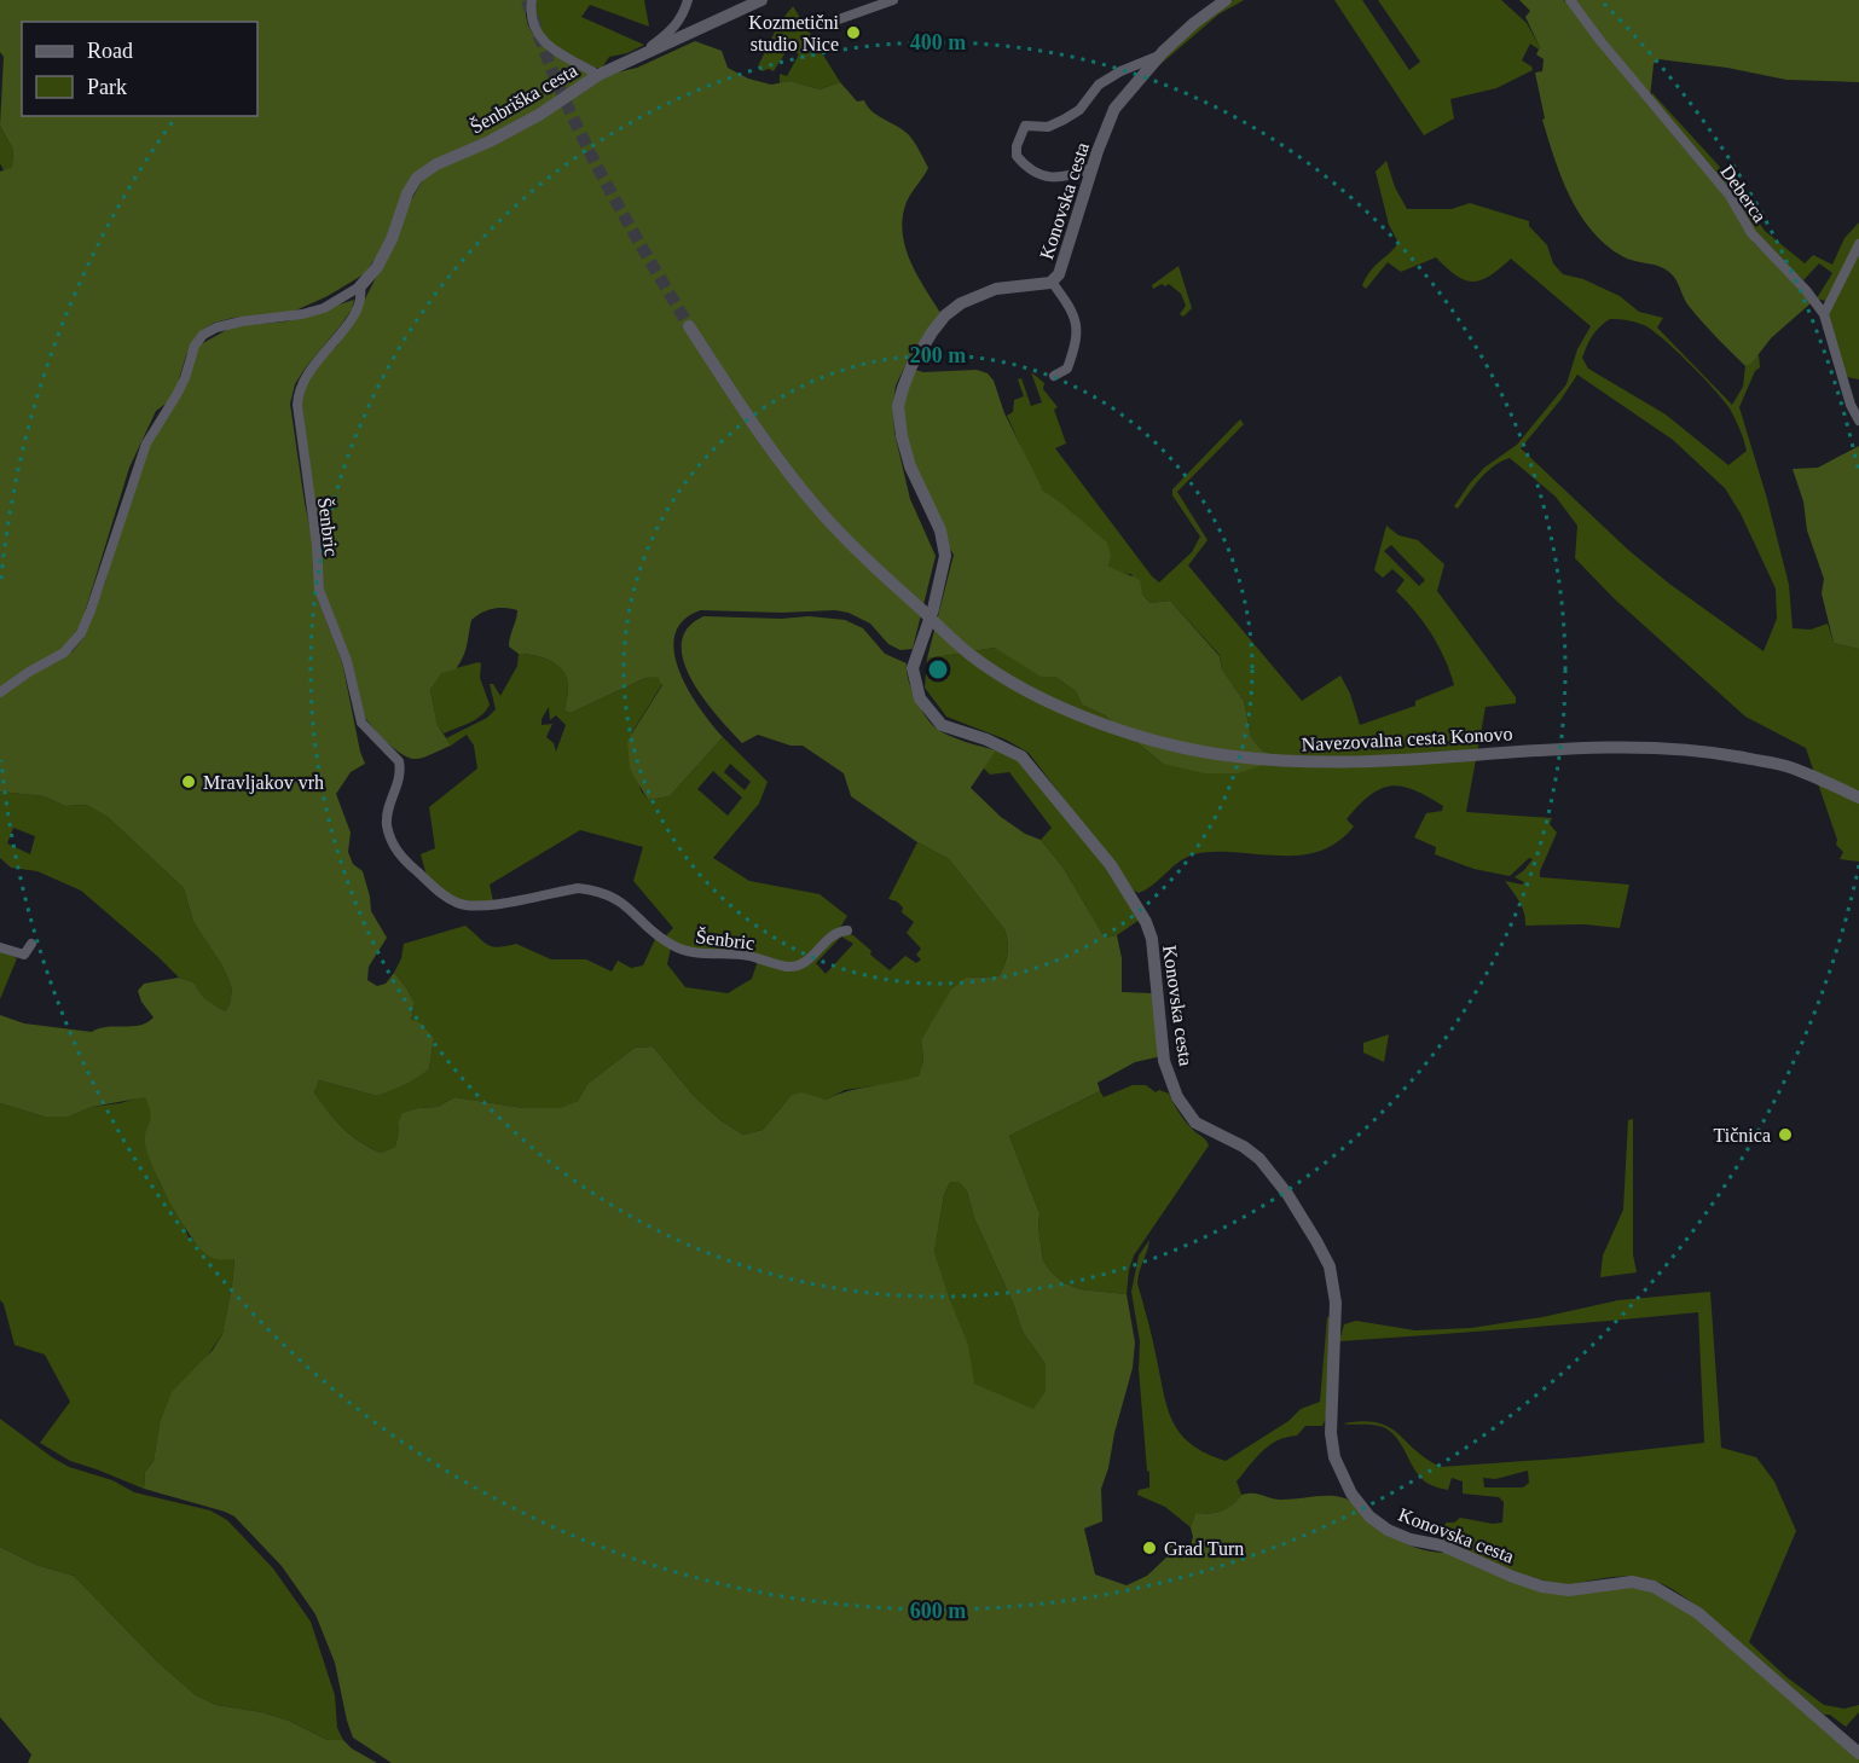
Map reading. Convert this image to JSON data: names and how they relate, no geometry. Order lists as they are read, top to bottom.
{
  "streets": {
    "street": [
      "Šenbriška cesta",
      "Deberca",
      "Konovska cesta",
      "Šenbric",
      "Navezovalna cesta Konovo"
    ]
  },
  "crossings": [
    ["Šenbriška cesta", "Šenbric"],
    ["Konovska cesta", "Navezovalna cesta Konovo"]
  ],
  "places": [
    "Kozmetični studio Nice",
    "Mravljakov vrh",
    "Tičnica",
    "Grad Turn"
  ],
  "legend": ["Road", "Park"],
  "rings": ["400 m", "200 m", "600 m"]
}
